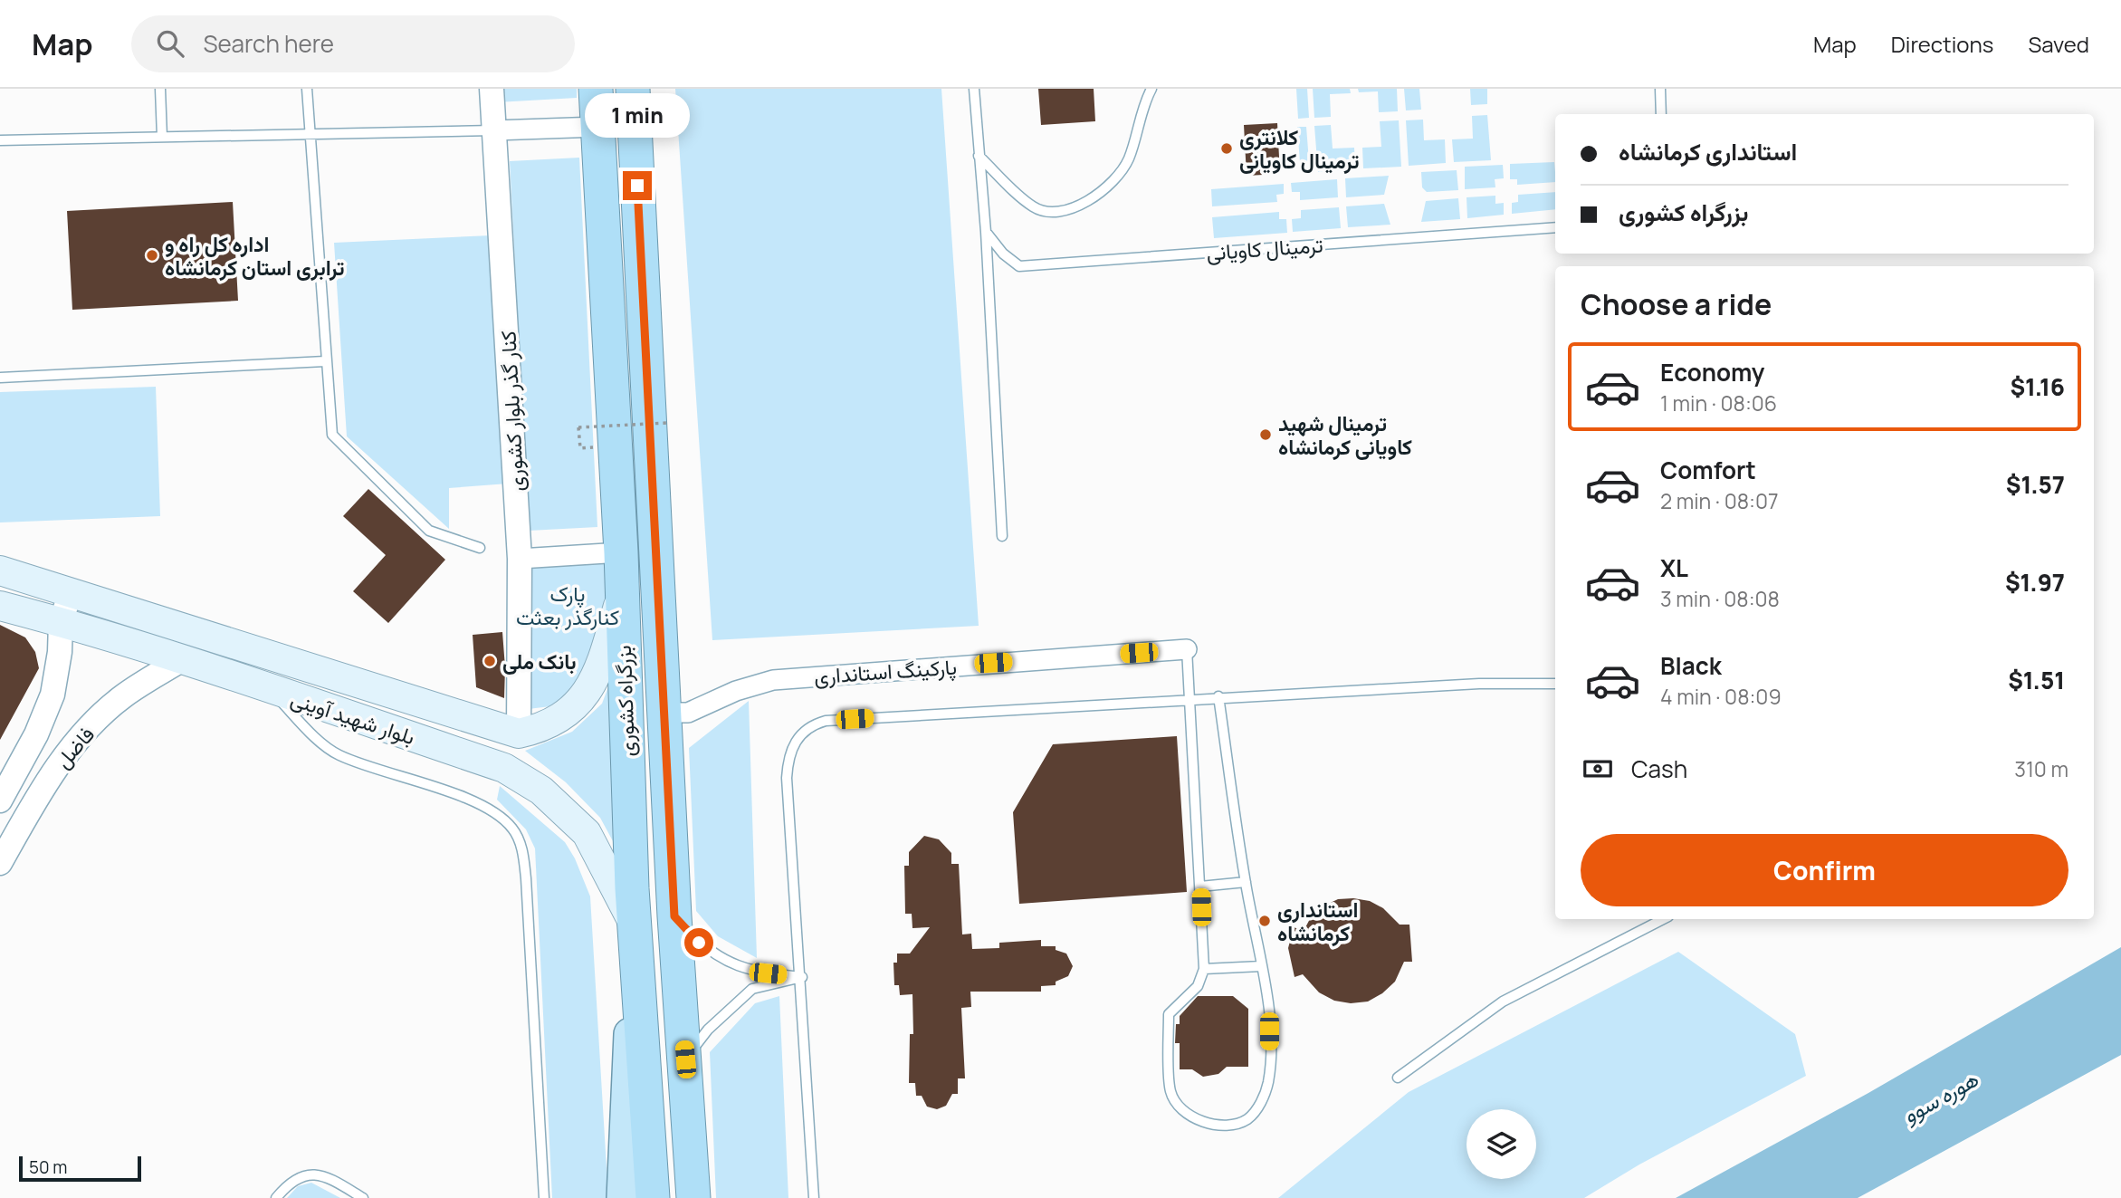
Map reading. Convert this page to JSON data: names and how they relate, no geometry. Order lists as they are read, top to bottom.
{
  "streets": {
    "highway": ["بزرگراه کشوری"],
    "main road": ["بلوار شهید آوینی"],
    "street": ["کنار گذر بلوار کشوری", "پارکینگ استانداری", "فاضل"],
    "lane": ["ترمینال کاویانی"]
  },
  "crossings": [
    ["کنار گذر بلوار کشوری", "بلوار شهید آوینی"],
    ["پارکینگ استانداری", "بزرگراه کشوری"],
    ["بزرگراه کشوری", "بلوار شهید آوینی"],
    ["بلوار شهید آوینی", "فاضل"]
  ],
  "water": ["هوره سوو"],
  "parks": ["پارک کنارگذر بعثت"],
  "places": [
    "کلانتری ترمینال کاویانی",
    "اداره کل راه و ترابری استان کرمانشاه",
    "ترمینال شهید کاویانی کرمانشاه",
    "بانک ملی",
    "استانداری کرمانشاه"
  ],
  "scale_bar": "50 m",
  "page": {
    "header": "Map",
    "search": "Search here",
    "nav": ["Map", "Directions", "Saved"],
    "bubble": "1 min",
    "banner": ["استانداری کرمانشاه", "بزرگراه کشوری"],
    "heading": "Choose a ride",
    "list": [
      {
        "name": "Economy",
        "note": "1 min · 08:06",
        "value": "$1.16"
      },
      {
        "name": "Comfort",
        "note": "2 min · 08:07",
        "value": "$1.57"
      },
      {
        "name": "XL",
        "note": "3 min · 08:08",
        "value": "$1.97"
      },
      {
        "name": "Black",
        "note": "4 min · 08:09",
        "value": "$1.51"
      }
    ],
    "pay": ["Cash", "310 m"],
    "buttons": "Confirm",
    "scale": "50 m"
  }
}
